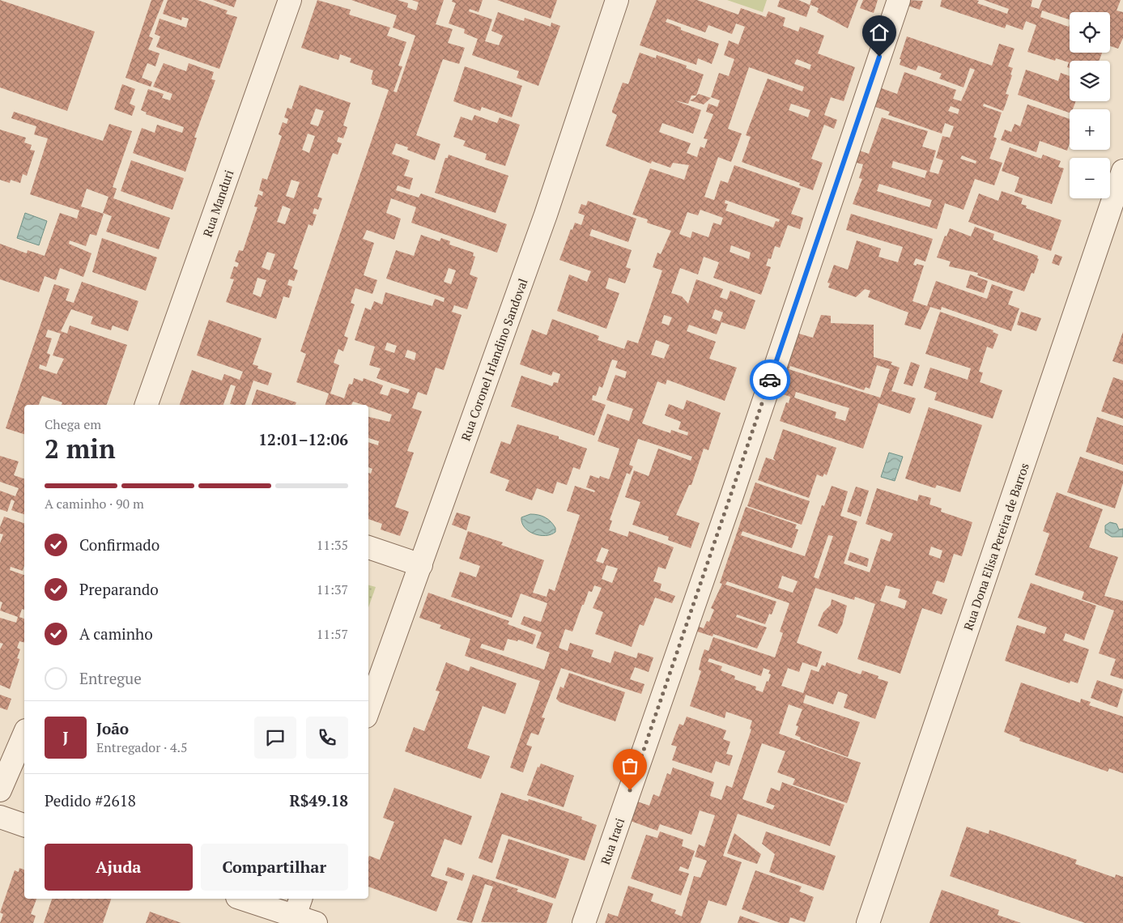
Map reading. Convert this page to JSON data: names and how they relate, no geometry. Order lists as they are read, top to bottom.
{
  "streets": {
    "street": [
      "Rua Manduri",
      "Rua Coronel Irlandino Sandoval",
      "Rua Dona Elisa Pereira de Barros",
      "Rua Iraci"
    ]
  },
  "page": {
    "map_buttons": ["+", "−"],
    "heading": ["2 min", "Chega em", "12:01–12:06"],
    "panel": [
      "João",
      "Entregador · 4.5",
      "Pedido #2618",
      "R$49.18"
    ],
    "bar": "A caminho · 90 m",
    "list": [
      ["Confirmado", "11:35"],
      ["Preparando", "11:37"],
      ["A caminho", "11:57"],
      "Entregue"
    ],
    "round": "J",
    "buttons": ["Ajuda", "Compartilhar"]
  }
}
